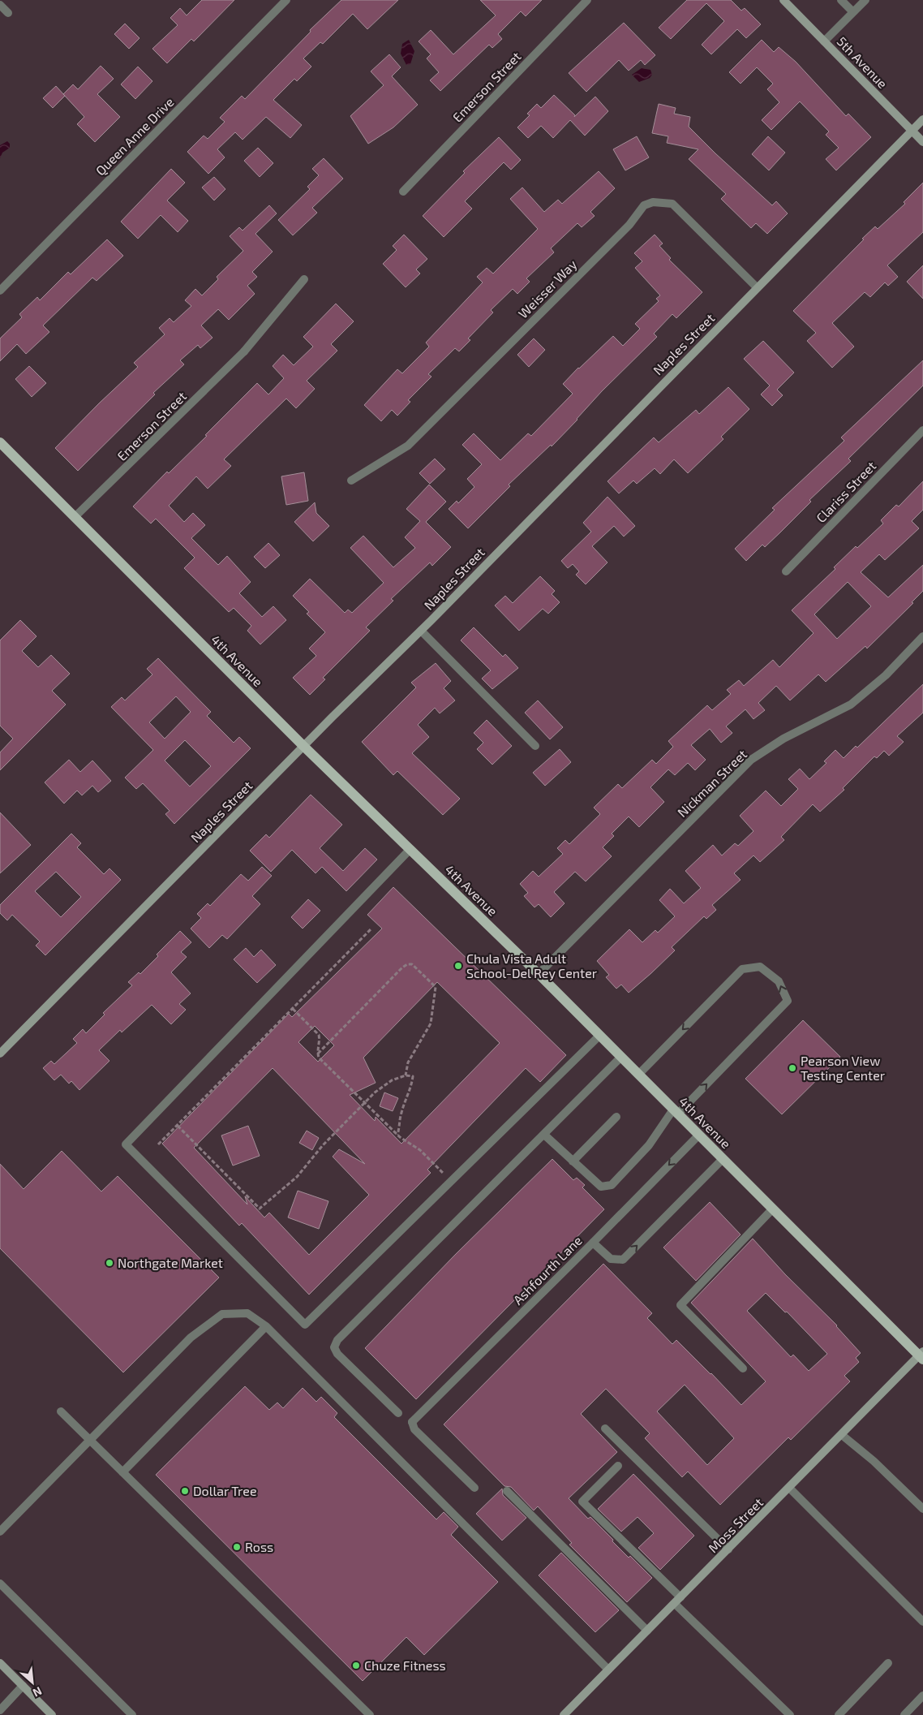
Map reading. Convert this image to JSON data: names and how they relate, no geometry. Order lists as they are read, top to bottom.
{
  "streets": {
    "main road": ["4th Avenue"],
    "street": [
      "5th Avenue",
      "Emerson Street",
      "Queen Anne Drive",
      "Weisser Way",
      "Naples Street",
      "Clariss Street",
      "Nickman Street",
      "Ashfourth Lane",
      "Moss Street"
    ]
  },
  "crossings": [
    ["5th Avenue", "Naples Street"],
    ["Emerson Street", "4th Avenue"],
    ["Weisser Way", "Naples Street"],
    ["Naples Street", "4th Avenue"],
    ["4th Avenue", "Nickman Street"],
    ["4th Avenue", "Ashfourth Lane"],
    ["4th Avenue", "Moss Street"]
  ],
  "places": [
    "Chula Vista Adult School-Del Rey Center",
    "Pearson View Testing Center",
    "Northgate Market",
    "Dollar Tree",
    "Ross",
    "Chuze Fitness"
  ],
  "north": "bottom right"
}
